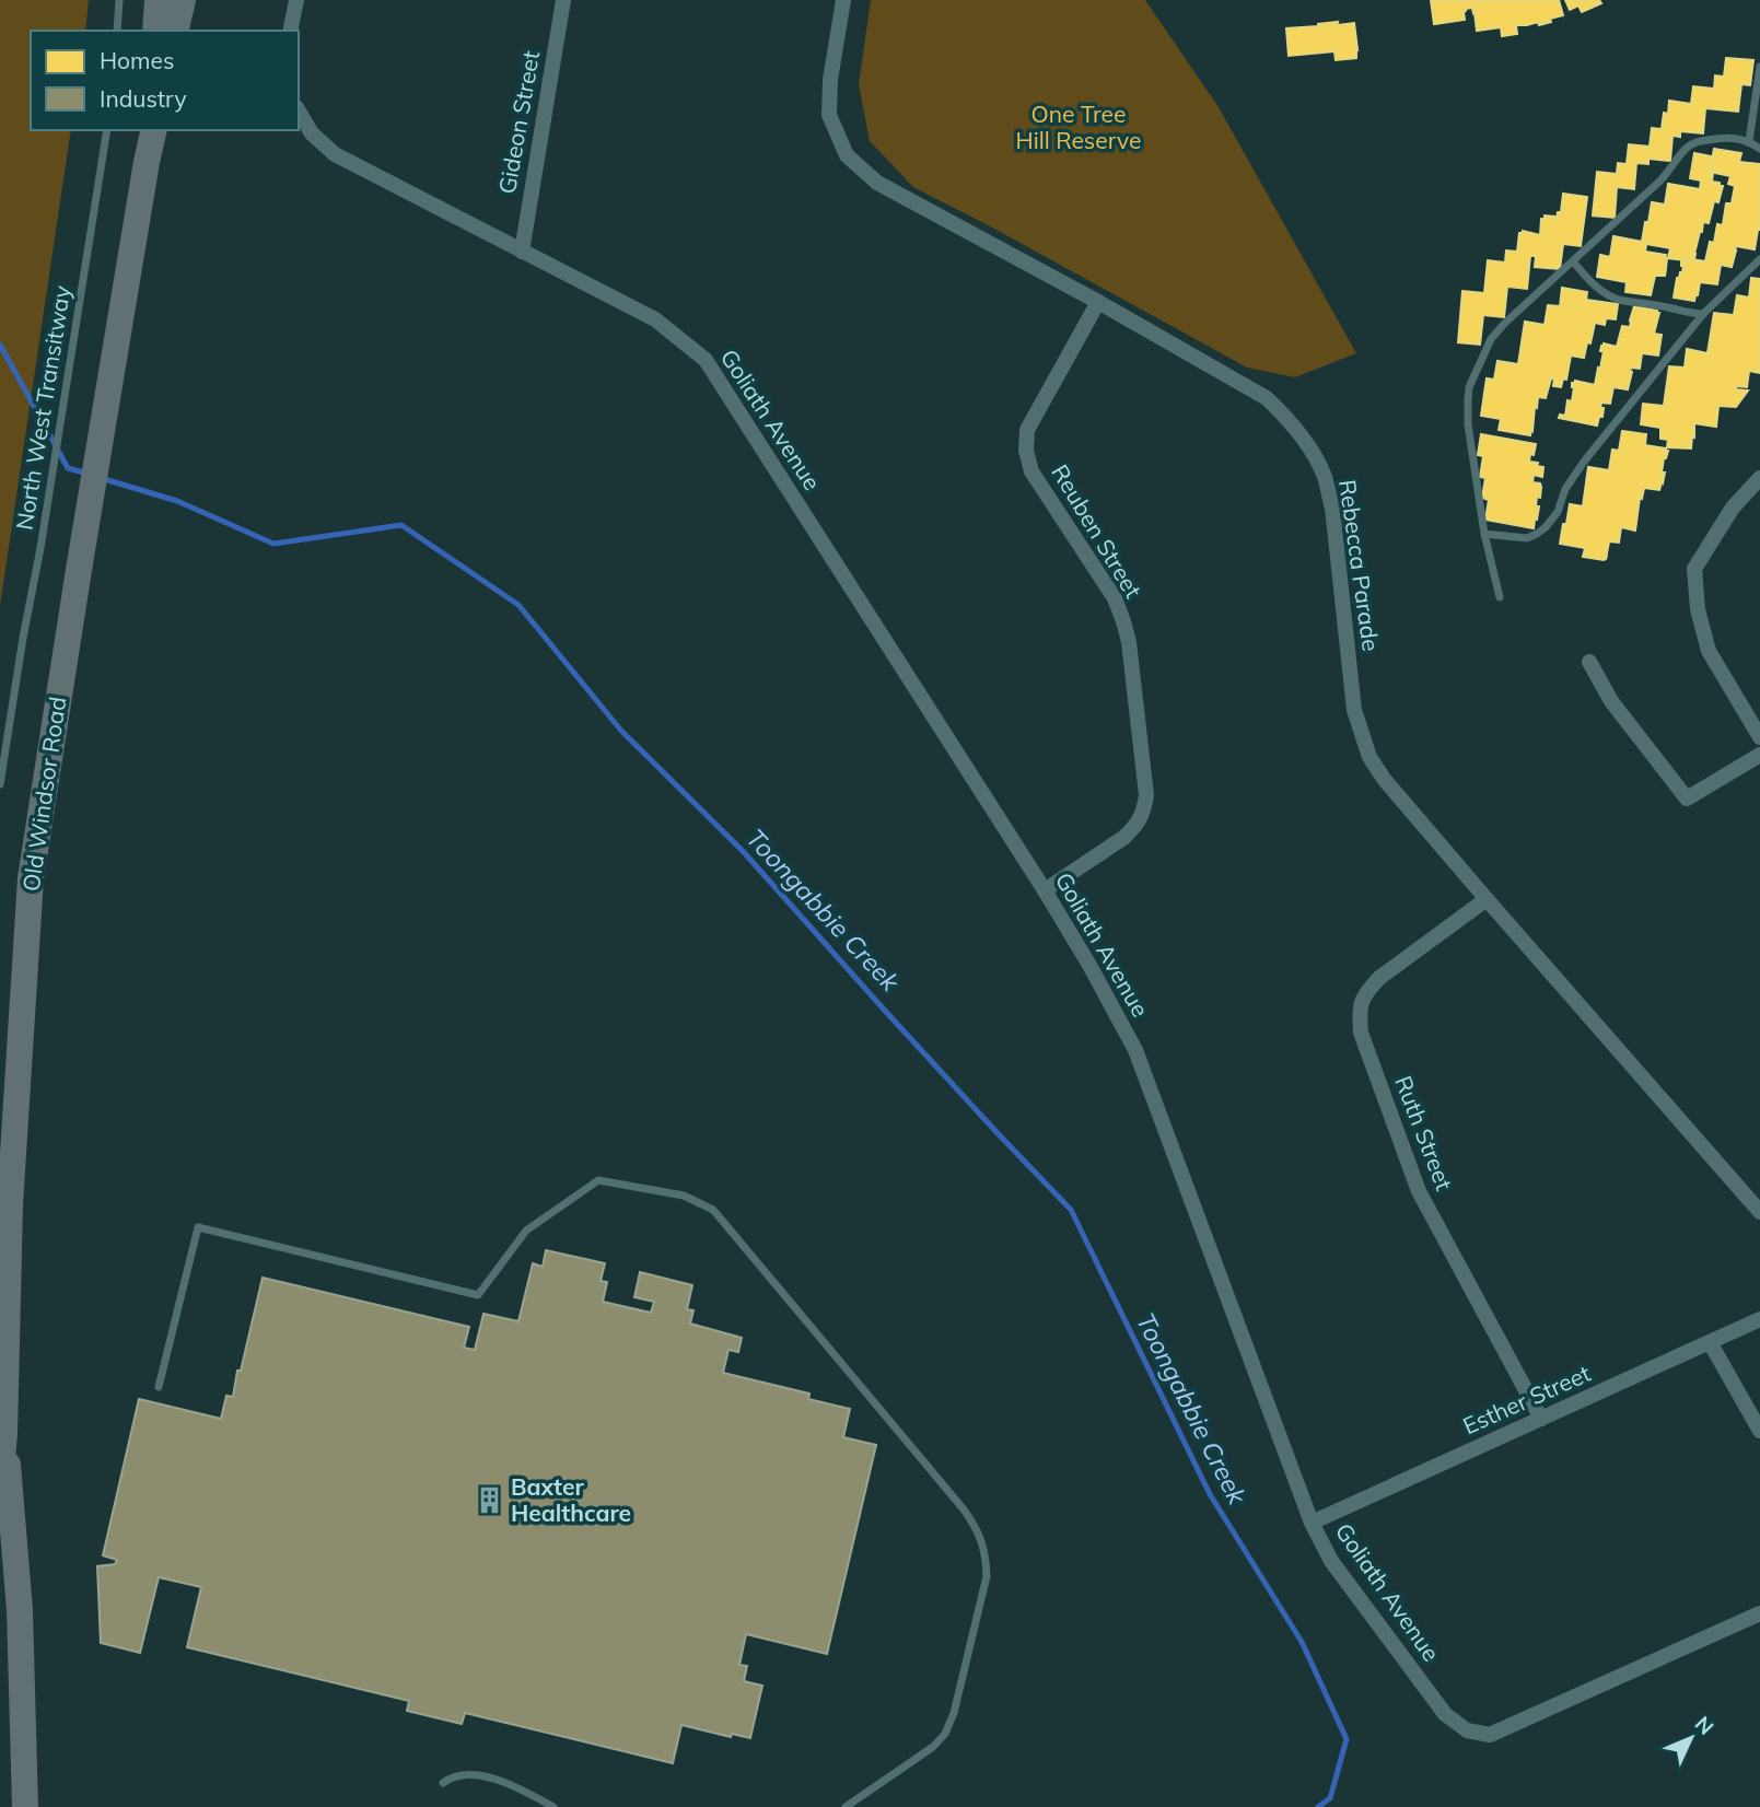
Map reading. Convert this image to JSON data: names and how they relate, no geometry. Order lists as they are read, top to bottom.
{
  "streets": {
    "highway": ["Old Windsor Road"],
    "street": [
      "Gideon Street",
      "Goliath Avenue",
      "Reuben Street",
      "Rebecca Parade",
      "Ruth Street",
      "Esther Street"
    ],
    "lane": ["North West Transitway"]
  },
  "crossings": [
    ["Gideon Street", "Goliath Avenue"],
    ["Goliath Avenue", "Reuben Street"],
    ["Goliath Avenue", "Esther Street"],
    ["Reuben Street", "Rebecca Parade"],
    ["Rebecca Parade", "Ruth Street"],
    ["Ruth Street", "Esther Street"]
  ],
  "water": ["Toongabbie Creek"],
  "parks": ["One Tree Hill Reserve"],
  "places": {
    "building": ["Baxter Healthcare"]
  },
  "legend": ["Homes", "Industry"],
  "north": "top right"
}
